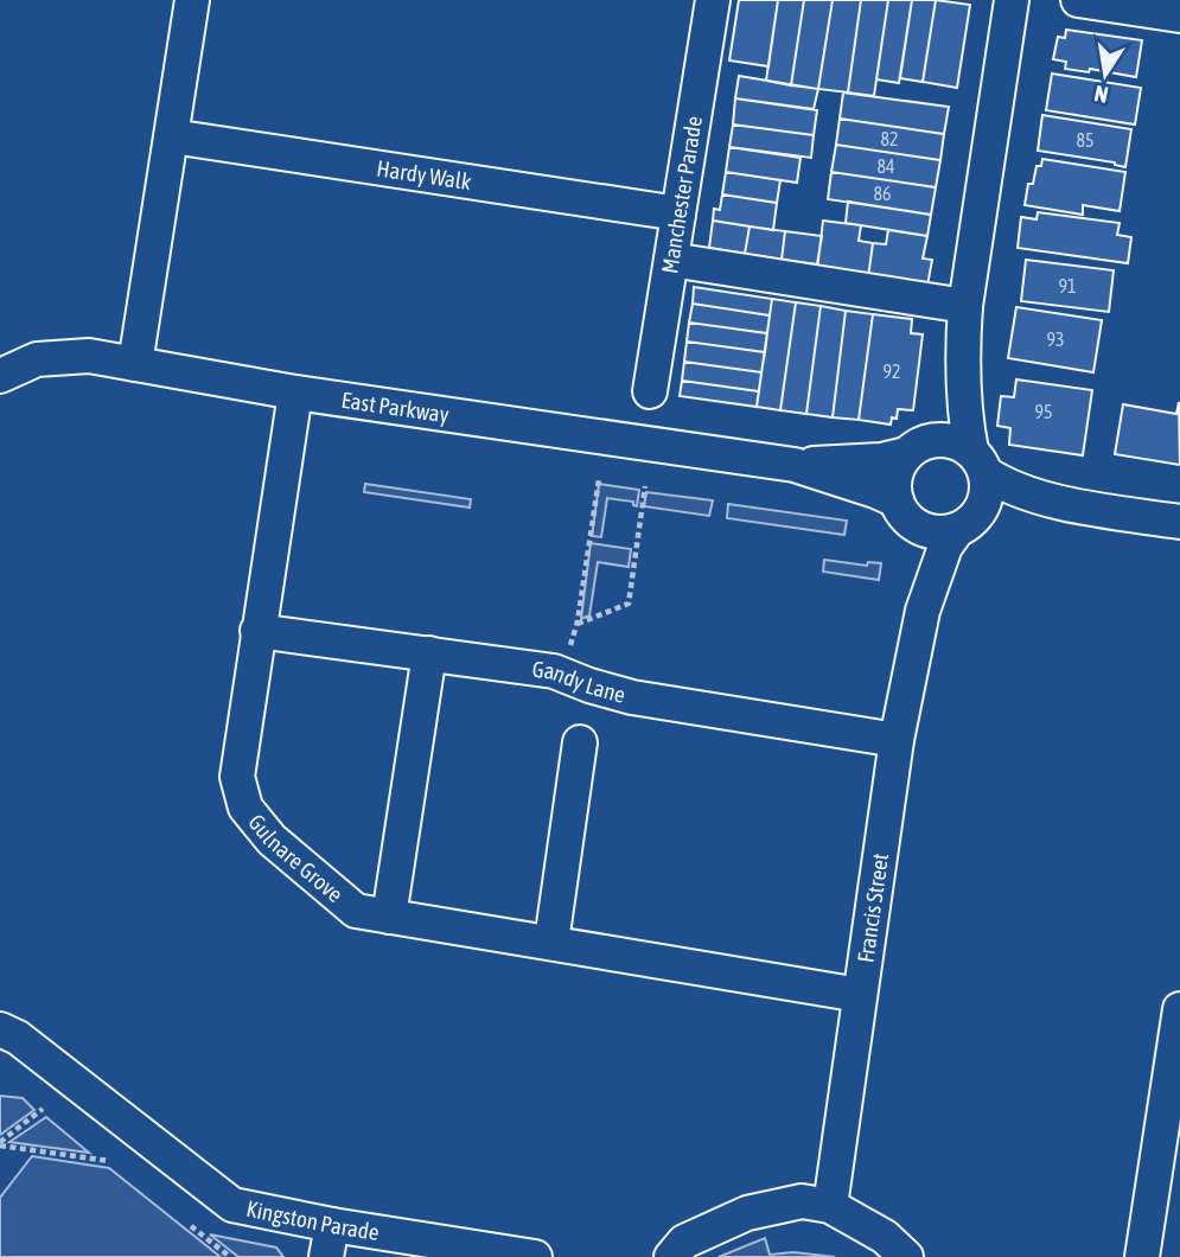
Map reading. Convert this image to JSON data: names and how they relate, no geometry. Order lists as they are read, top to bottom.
{
  "streets": {
    "street": [
      "Hardy Walk",
      "Manchester Parade",
      "East Parkway",
      "Gandy Lane",
      "Gulnare Grove",
      "Francis Street",
      "Kingston Parade"
    ]
  },
  "crossings": [
    ["Hardy Walk", "Manchester Parade"],
    ["East Parkway", "Gulnare Grove"],
    ["East Parkway", "Francis Street"],
    ["Gandy Lane", "Gulnare Grove"],
    ["Gandy Lane", "Francis Street"],
    ["Gulnare Grove", "Francis Street"]
  ],
  "house_numbers": [
    "82",
    "85",
    "84",
    "86",
    "91",
    "93",
    "92",
    "95"
  ],
  "north": "bottom"
}
